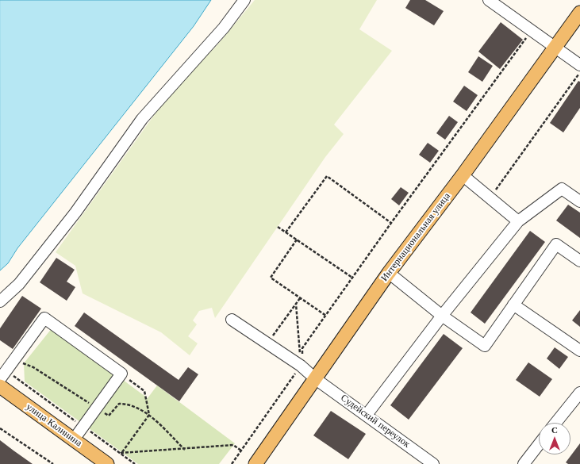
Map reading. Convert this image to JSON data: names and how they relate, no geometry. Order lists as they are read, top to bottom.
{
  "streets": {
    "main road": ["Интернациональная улица", "улица Калинина"],
    "street": ["Судейский переулок"]
  },
  "crossings": [
    ["Интернациональная улица", "Судейский переулок"]
  ],
  "north": "top"
}
